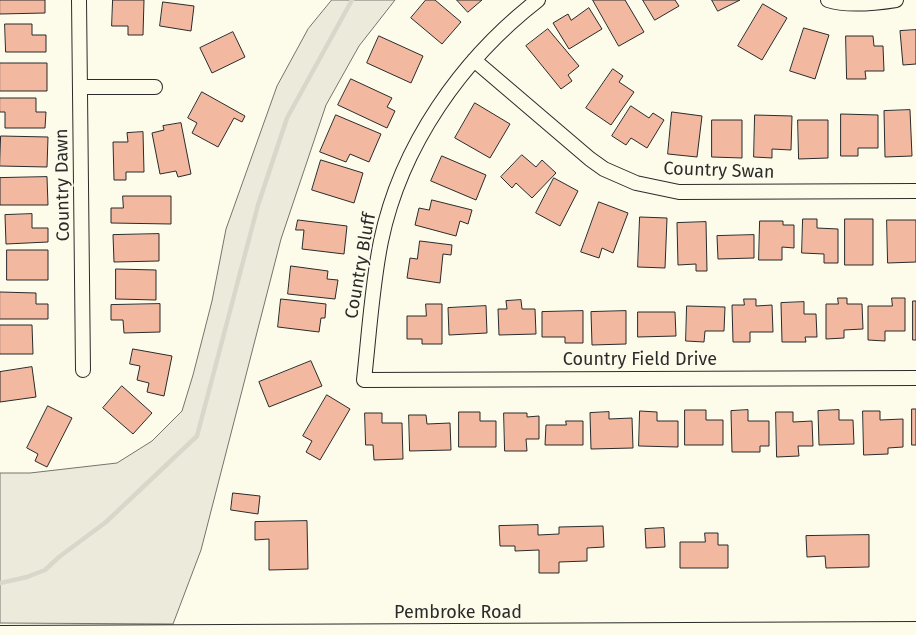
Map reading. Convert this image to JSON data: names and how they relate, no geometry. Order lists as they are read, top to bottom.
{
  "streets": {
    "street": [
      "Country Swan",
      "Country Dawn",
      "Country Bluff",
      "Country Field Drive",
      "Pembroke Road"
    ]
  },
  "crossings": [
    ["Country Swan", "Country Bluff"],
    ["Country Bluff", "Country Field Drive"]
  ]
}
